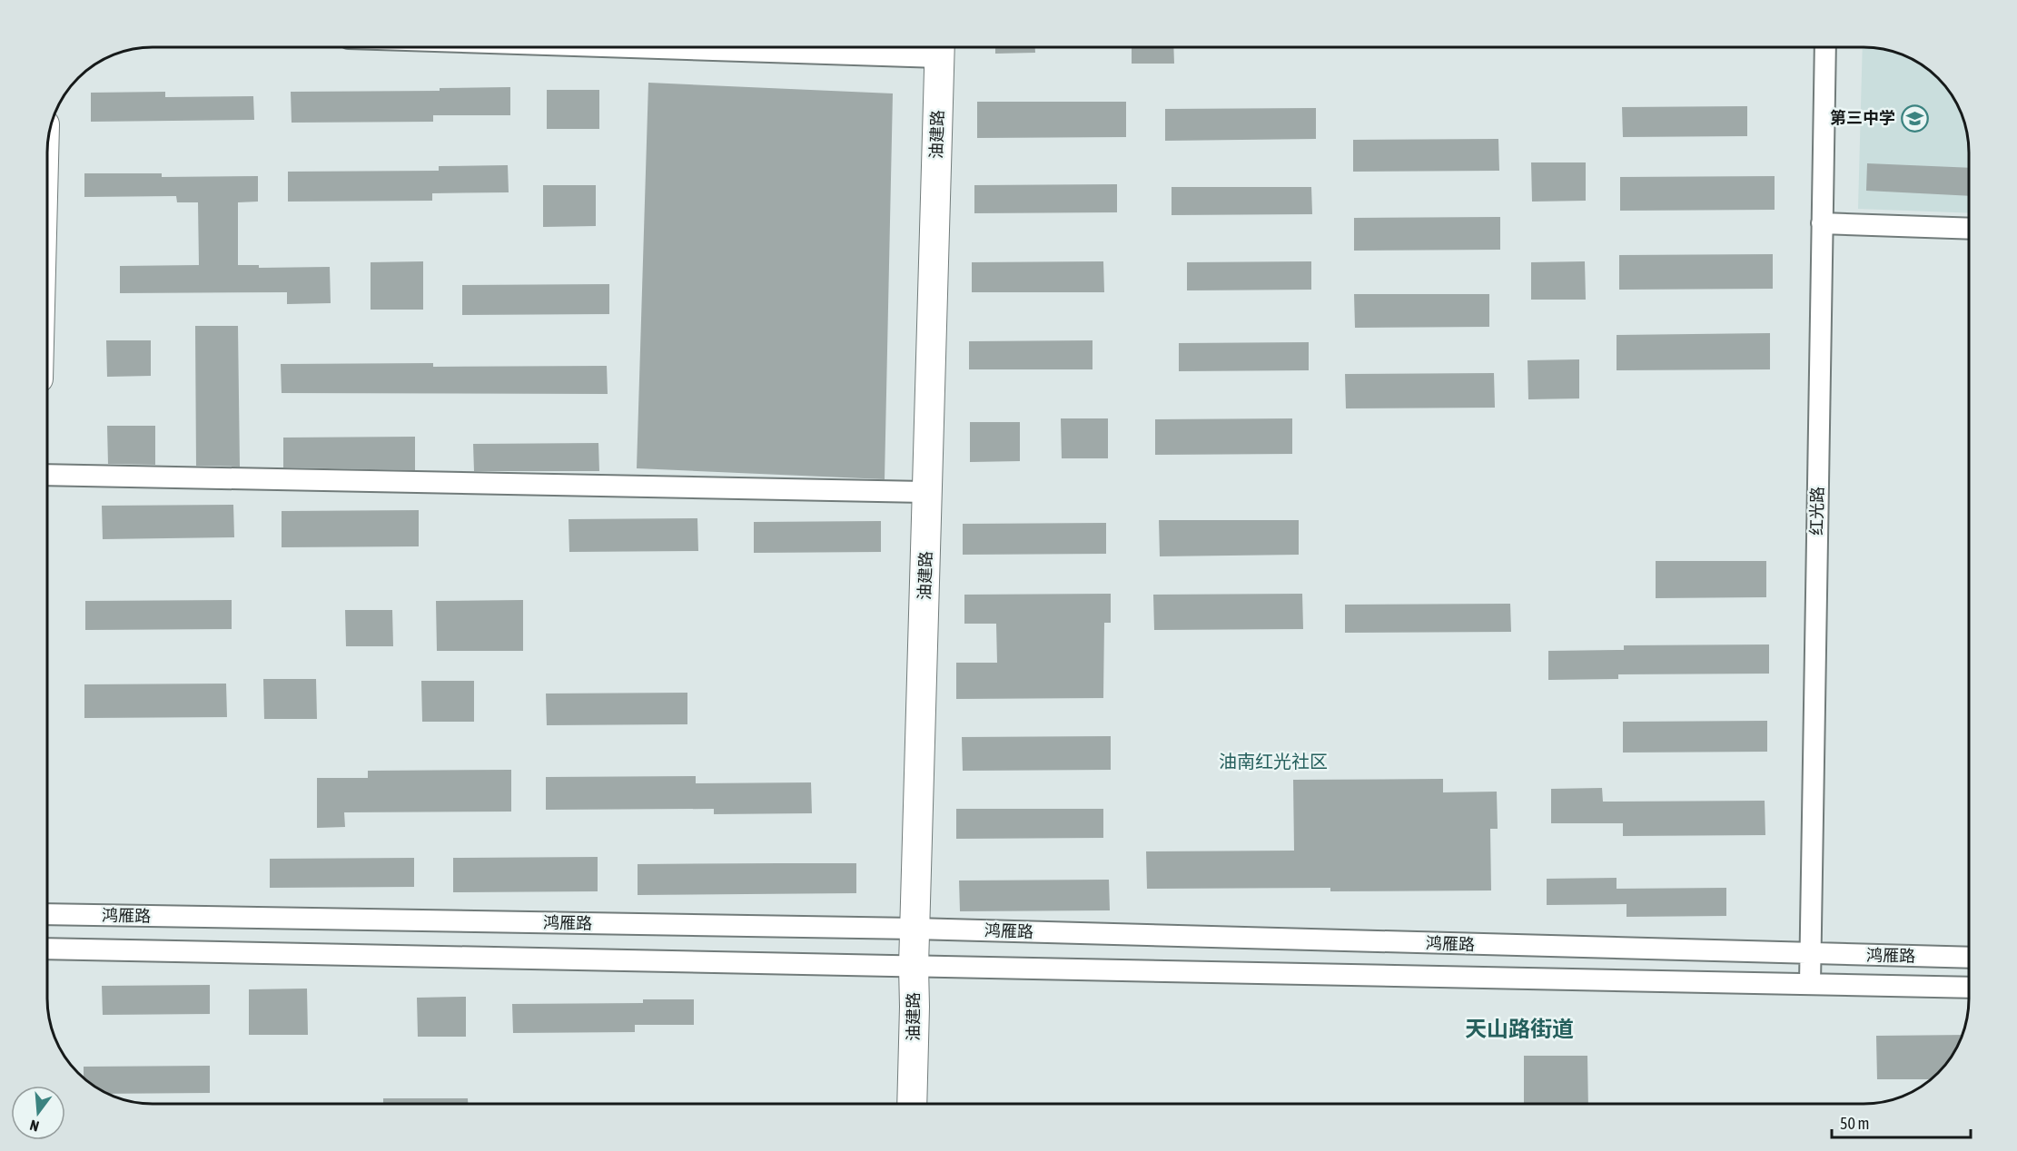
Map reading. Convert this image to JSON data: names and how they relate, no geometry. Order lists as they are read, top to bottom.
{
  "streets": {
    "main road": ["油建路"],
    "street": ["红光路", "鸿雁路"]
  },
  "crossings": [
    ["油建路", "鸿雁路"],
    ["红光路", "鸿雁路"]
  ],
  "districts": ["油南红光社区", "天山路街道"],
  "places": {
    "school or university": ["第三中学"]
  },
  "scale_bar": "50 m",
  "north": "bottom"
}
